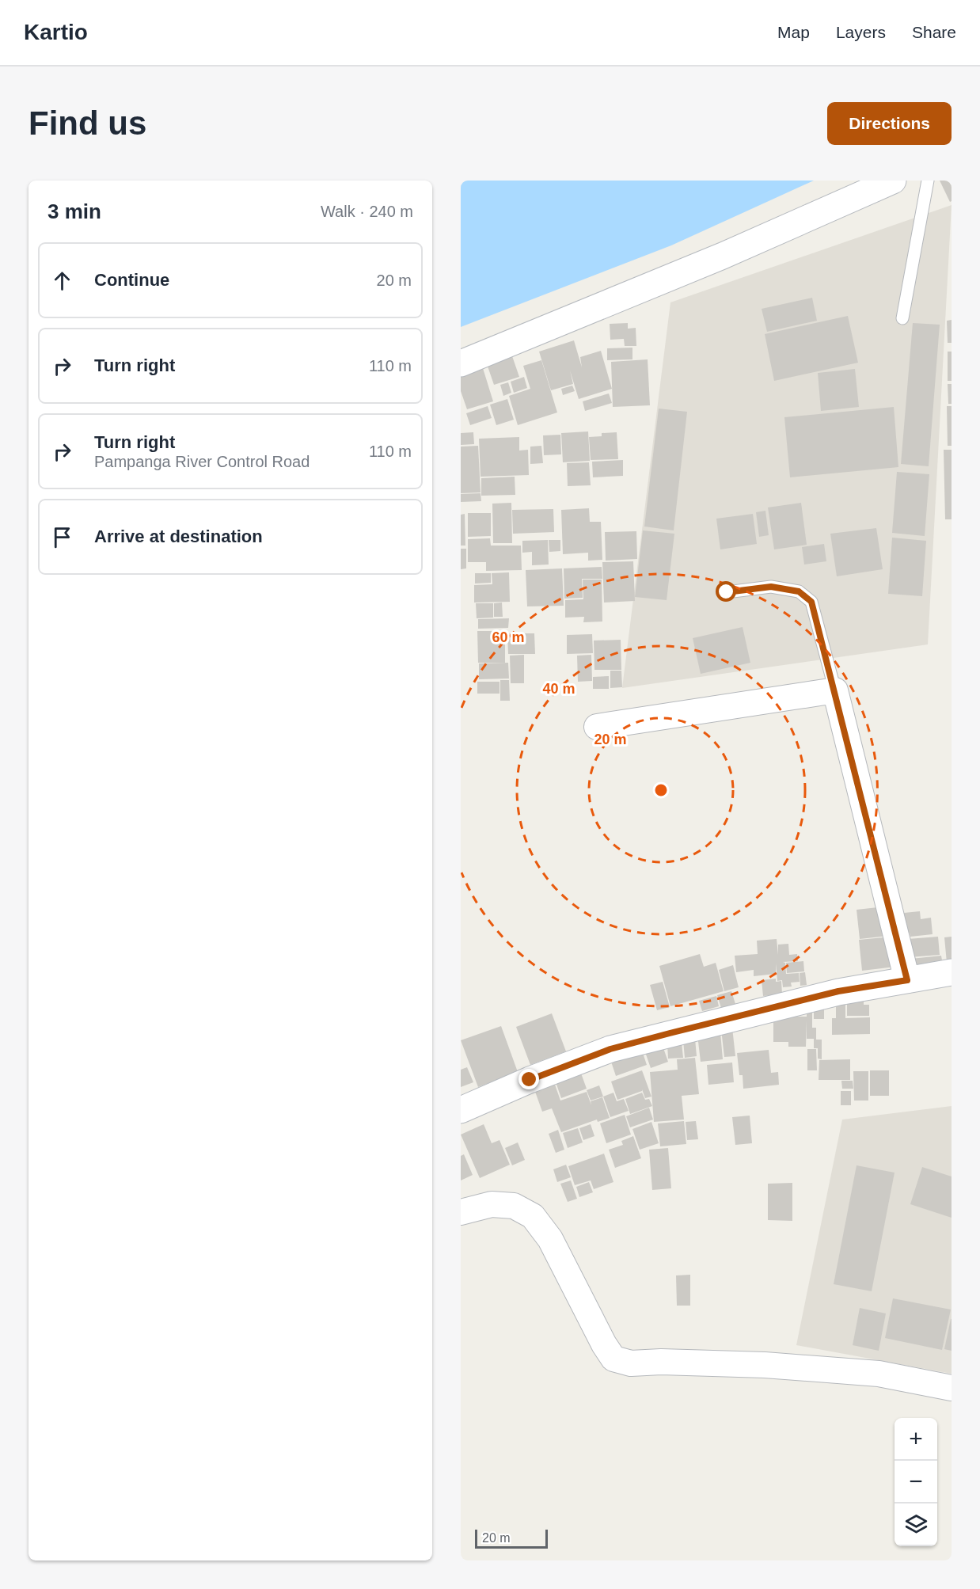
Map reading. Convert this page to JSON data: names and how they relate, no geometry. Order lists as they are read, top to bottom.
{
  "scale_bar": "20 m",
  "page": {
    "header": "Kartio",
    "nav": ["Map", "Layers", "Share"],
    "buttons": "Directions",
    "title": "Find us",
    "heading": ["3 min", "Walk · 240 m"],
    "list": [
      ["Continue", "20 m"],
      ["Turn right", "110 m"],
      ["Turn right", "Pampanga River Control Road", "110 m"],
      "Arrive at destination"
    ],
    "map_buttons": ["+", "−"],
    "scale": "20 m"
  },
  "rings": ["60 m", "40 m", "20 m"]
}
